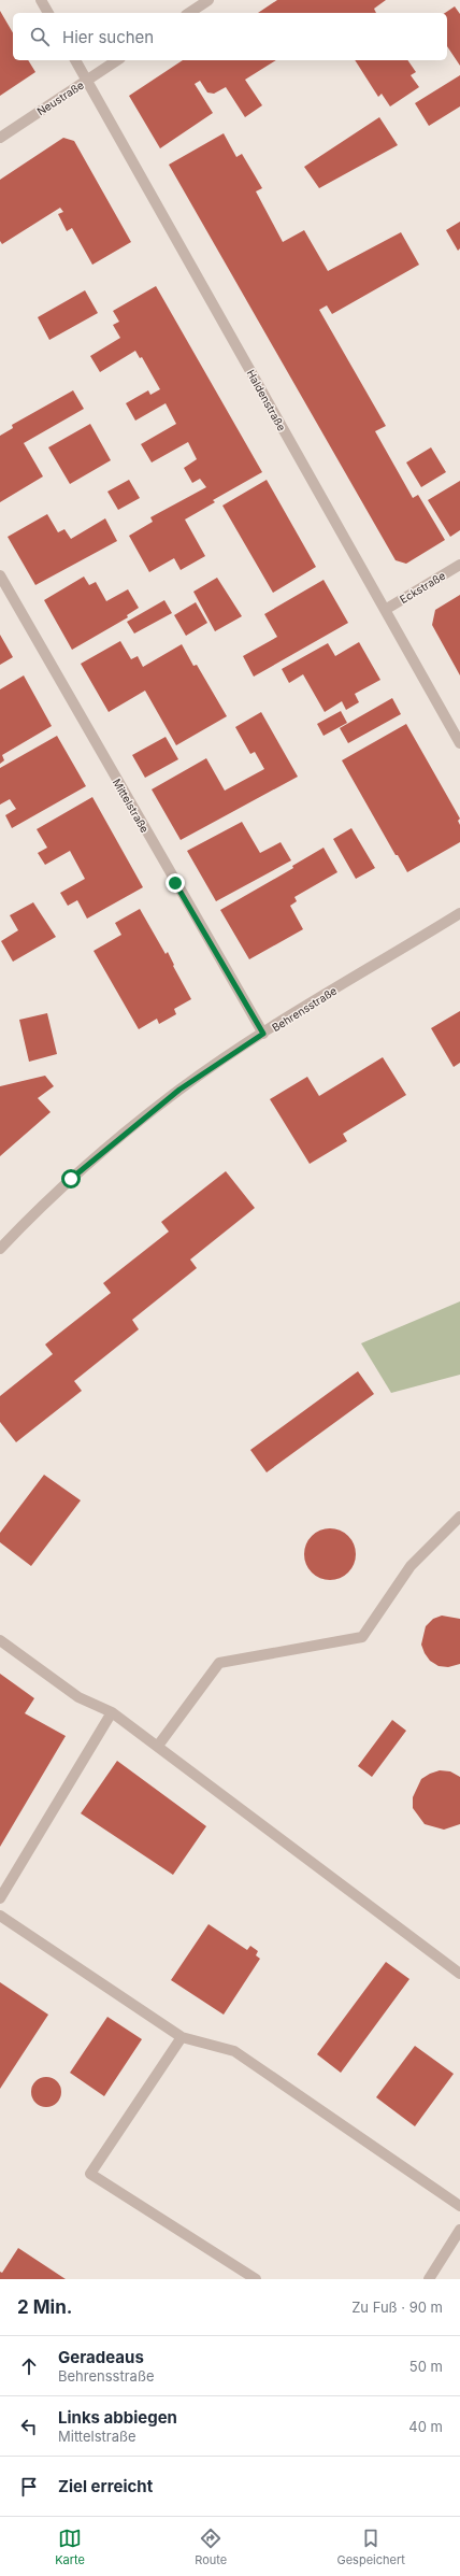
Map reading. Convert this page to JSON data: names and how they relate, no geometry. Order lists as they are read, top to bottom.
{
  "streets": {
    "street": [
      "Neustraße",
      "Haldenstraße",
      "Eckstraße",
      "Mittelstraße",
      "Behrensstraße"
    ]
  },
  "crossings": [
    ["Neustraße", "Haldenstraße"],
    ["Haldenstraße", "Eckstraße"],
    ["Mittelstraße", "Behrensstraße"]
  ],
  "page": {
    "search": "Hier suchen",
    "heading": ["2 Min.", "Zu Fuß · 90 m"],
    "list": [
      ["Geradeaus", "Behrensstraße", "50 m"],
      ["Links abbiegen", "Mittelstraße", "40 m"],
      "Ziel erreicht"
    ],
    "nav": ["Karte", "Route", "Gespeichert"]
  }
}
